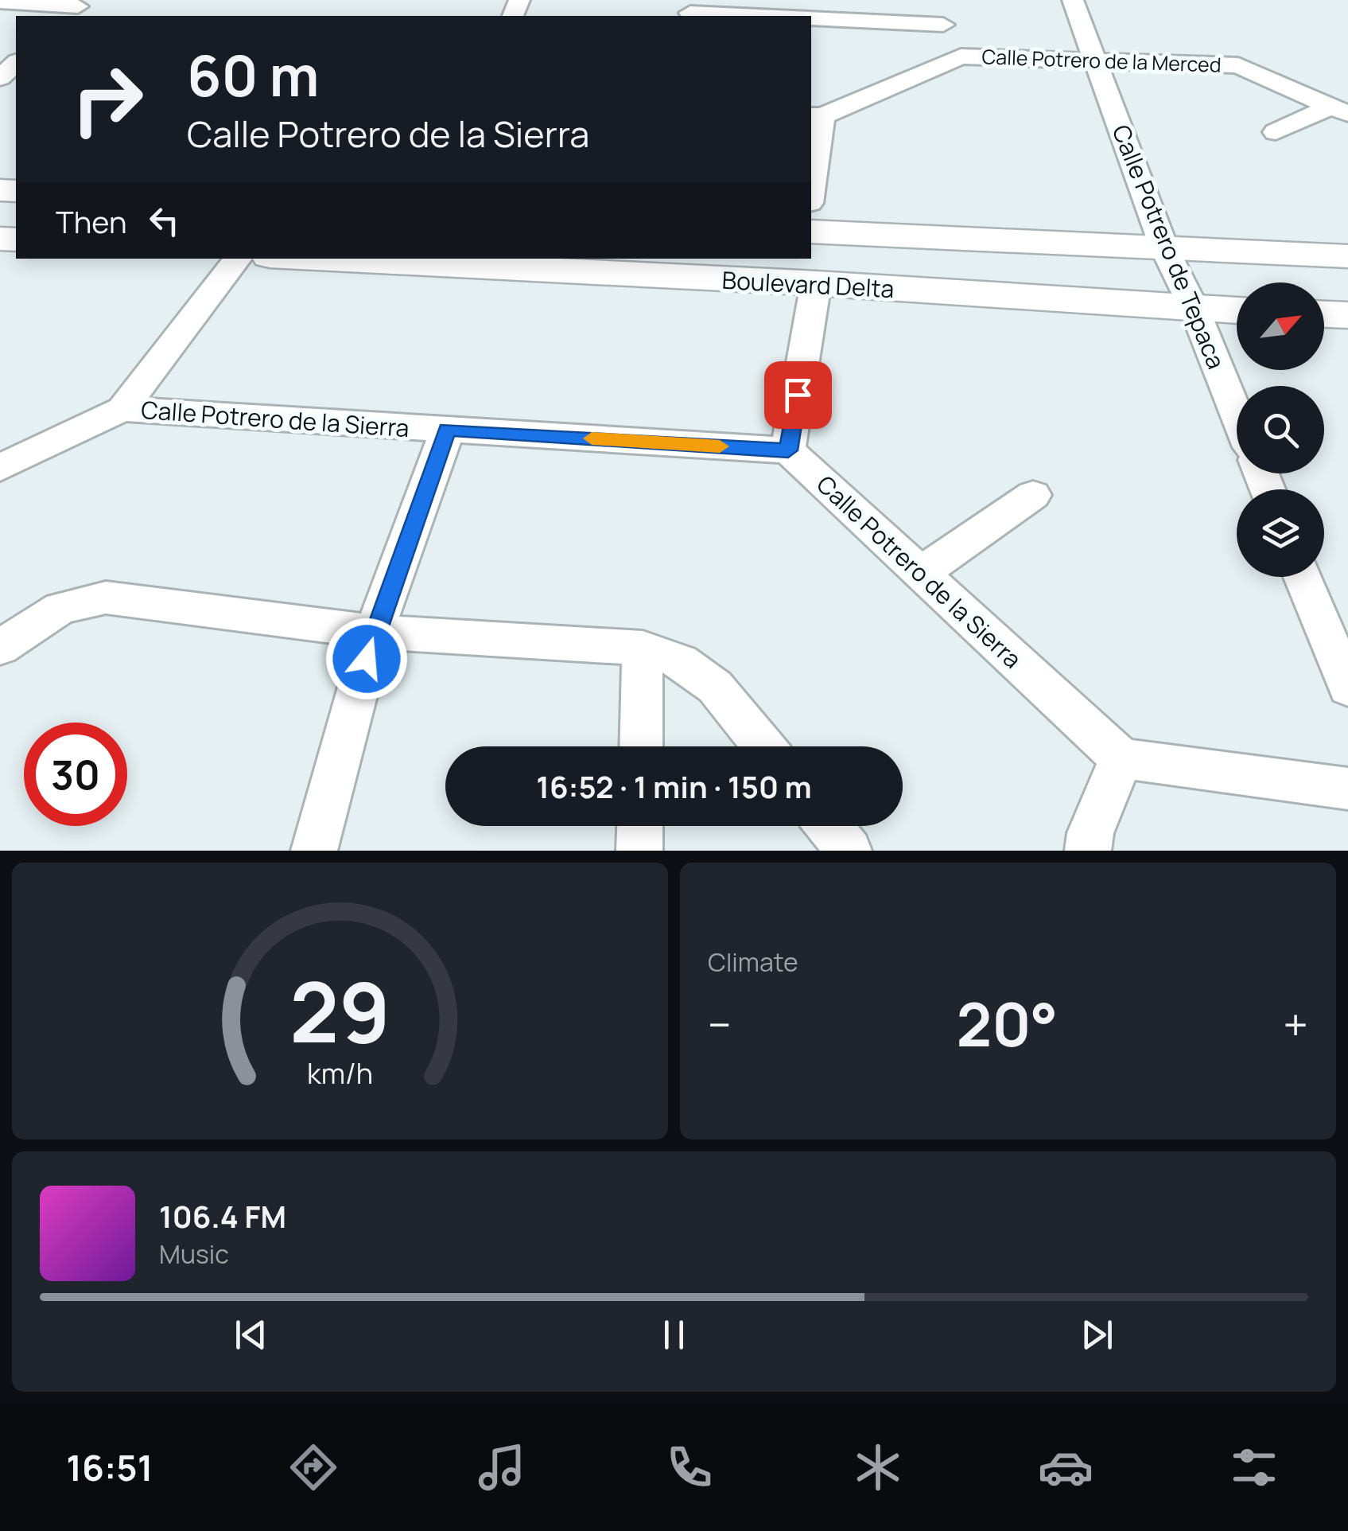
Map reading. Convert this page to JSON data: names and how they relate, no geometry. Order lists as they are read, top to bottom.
{
  "streets": {
    "main road": ["Boulevard Delta"],
    "street": ["Calle Potrero de la Merced", "Calle Potrero de Tepaca", "Calle Potrero de la Sierra"]
  },
  "crossings": [
    ["Calle Potrero de la Merced", "Calle Potrero de Tepaca"],
    ["Calle Potrero de Tepaca", "Boulevard Delta"]
  ],
  "north": "top right",
  "page": {
    "turn": ["60 m", "Calle Potrero de la Sierra"],
    "then": "Then",
    "limit": "30",
    "trip": "16:52 · 1 min · 150 m",
    "tile": "Climate",
    "heat": ["−", "20°", "+"],
    "song": ["106.4 FM", "Music"],
    "tabs": "16:51",
    "gauge": ["29", "km/h"]
  }
}
